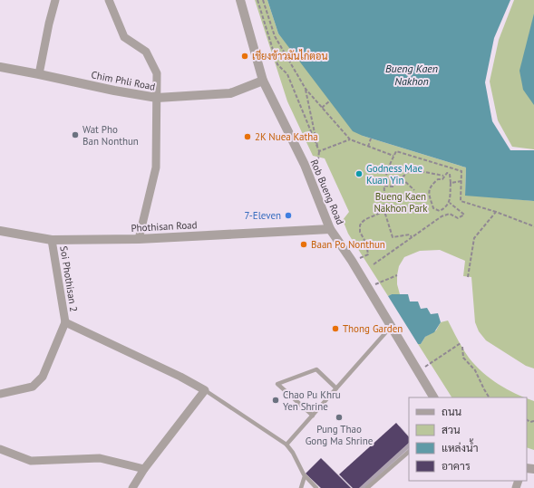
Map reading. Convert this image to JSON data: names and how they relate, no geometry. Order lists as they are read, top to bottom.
{
  "streets": {
    "street": [
      "Chim Phli Road",
      "Rob Bueng Road",
      "Phothisan Road",
      "Soi Phothisan 2"
    ]
  },
  "crossings": [
    ["Chim Phli Road", "Rob Bueng Road"],
    ["Rob Bueng Road", "Phothisan Road"],
    ["Phothisan Road", "Soi Phothisan 2"]
  ],
  "water": ["Bueng Kaen Nakhon"],
  "parks": ["Bueng Kaen Nakhon Park"],
  "places": [
    "เชียงข้าวมันไก่ตอน",
    "Wat Pho Ban Nonthun",
    "2K Nuea Katha",
    "Godness Mae Kuan Yin",
    "7-Eleven",
    "Baan Po Nonthun",
    "Thong Garden",
    "Chao Pu Khru Yen Shrine",
    "Pung Thao Gong Ma Shrine"
  ],
  "legend": [
    "ถนน",
    "สวน",
    "แหล่งน้ำ",
    "อาคาร"
  ]
}
